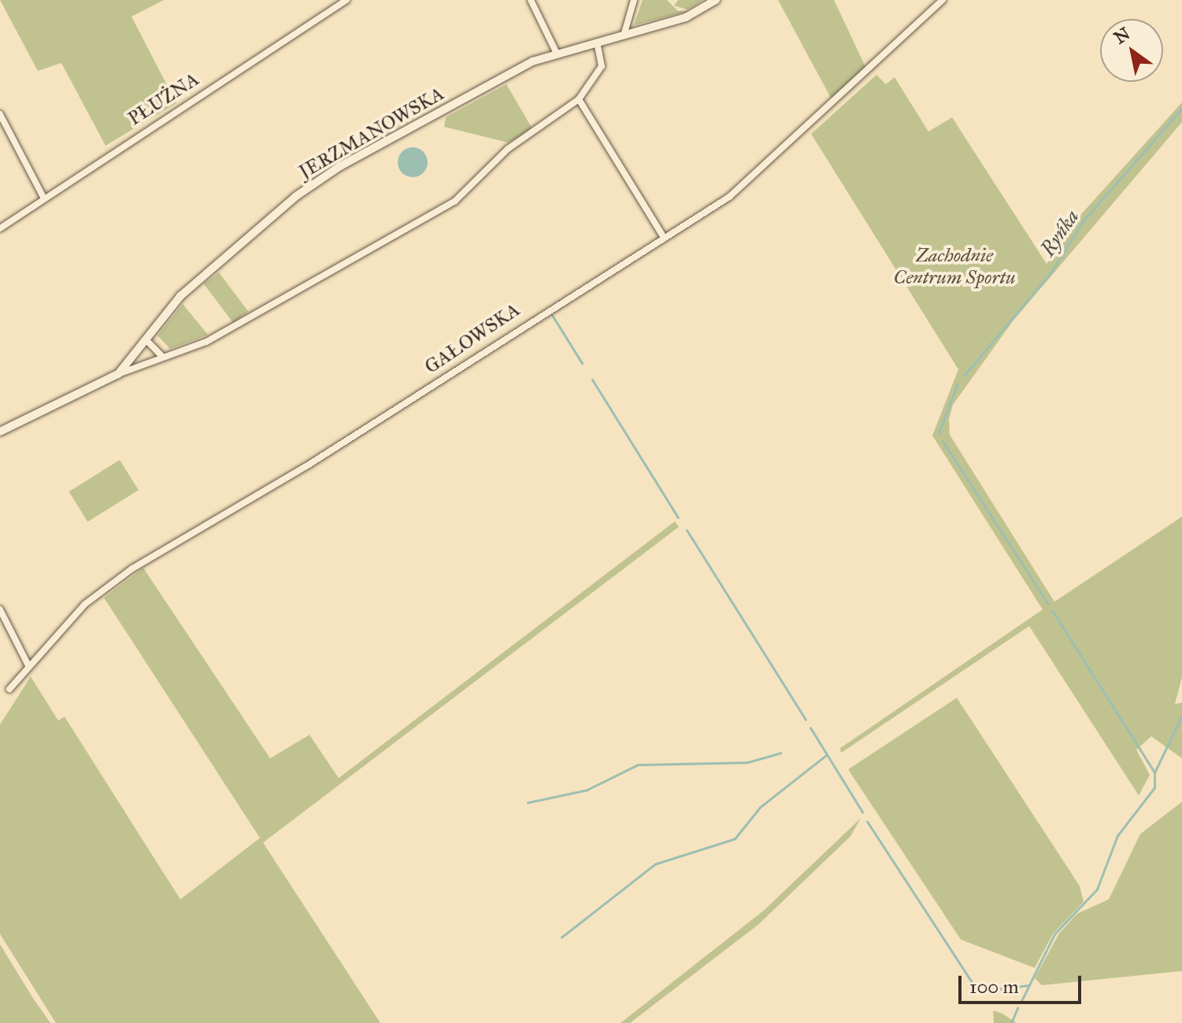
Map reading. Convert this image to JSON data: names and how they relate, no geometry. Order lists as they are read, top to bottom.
{
  "streets": {
    "street": ["PŁUŻNA", "JERZMANOWSKA", "GAŁOWSKA"]
  },
  "water": ["Ryńka"],
  "parks": ["Zachodnie Centrum Sportu"],
  "scale_bar": "100 m",
  "north": "top left"
}
